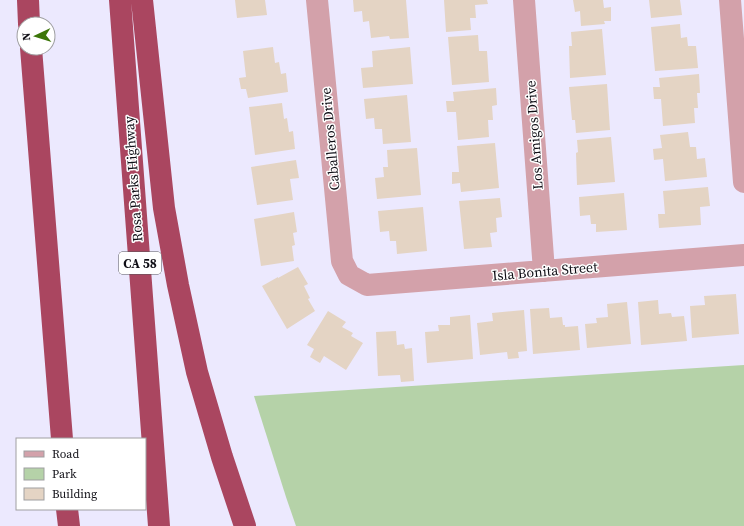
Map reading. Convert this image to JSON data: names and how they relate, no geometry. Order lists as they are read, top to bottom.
{
  "streets": {
    "highway": ["Rosa Parks Highway", "CA 58"],
    "street": ["Los Amigos Drive", "Caballeros Drive", "Isla Bonita Street"]
  },
  "crossings": [
    ["Los Amigos Drive", "Isla Bonita Street"],
    ["Caballeros Drive", "Isla Bonita Street"]
  ],
  "legend": ["Road", "Park", "Building"],
  "north": "left"
}
